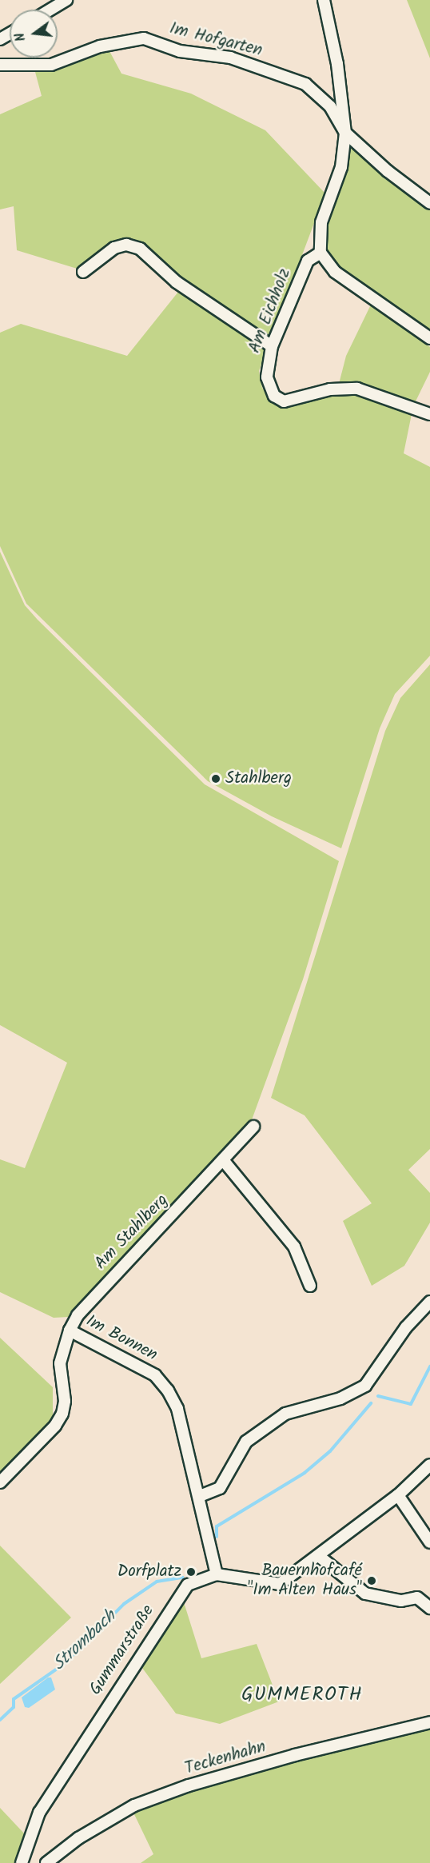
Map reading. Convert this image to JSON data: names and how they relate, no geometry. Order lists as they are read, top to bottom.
{
  "streets": {
    "street": [
      "Im Hofgarten",
      "Am Eichholz",
      "Am Stahlberg",
      "Im Bonnen",
      "Gummarstraße",
      "Teckenhahn"
    ]
  },
  "crossings": [
    ["Am Stahlberg", "Im Bonnen"],
    ["Im Bonnen", "Gummarstraße"]
  ],
  "districts": ["GUMMEROTH"],
  "water": ["Strombach"],
  "places": ["Stahlberg", "Dorfplatz", "Bauernhofcafé \"Im Alten Haus\""],
  "north": "left"
}
